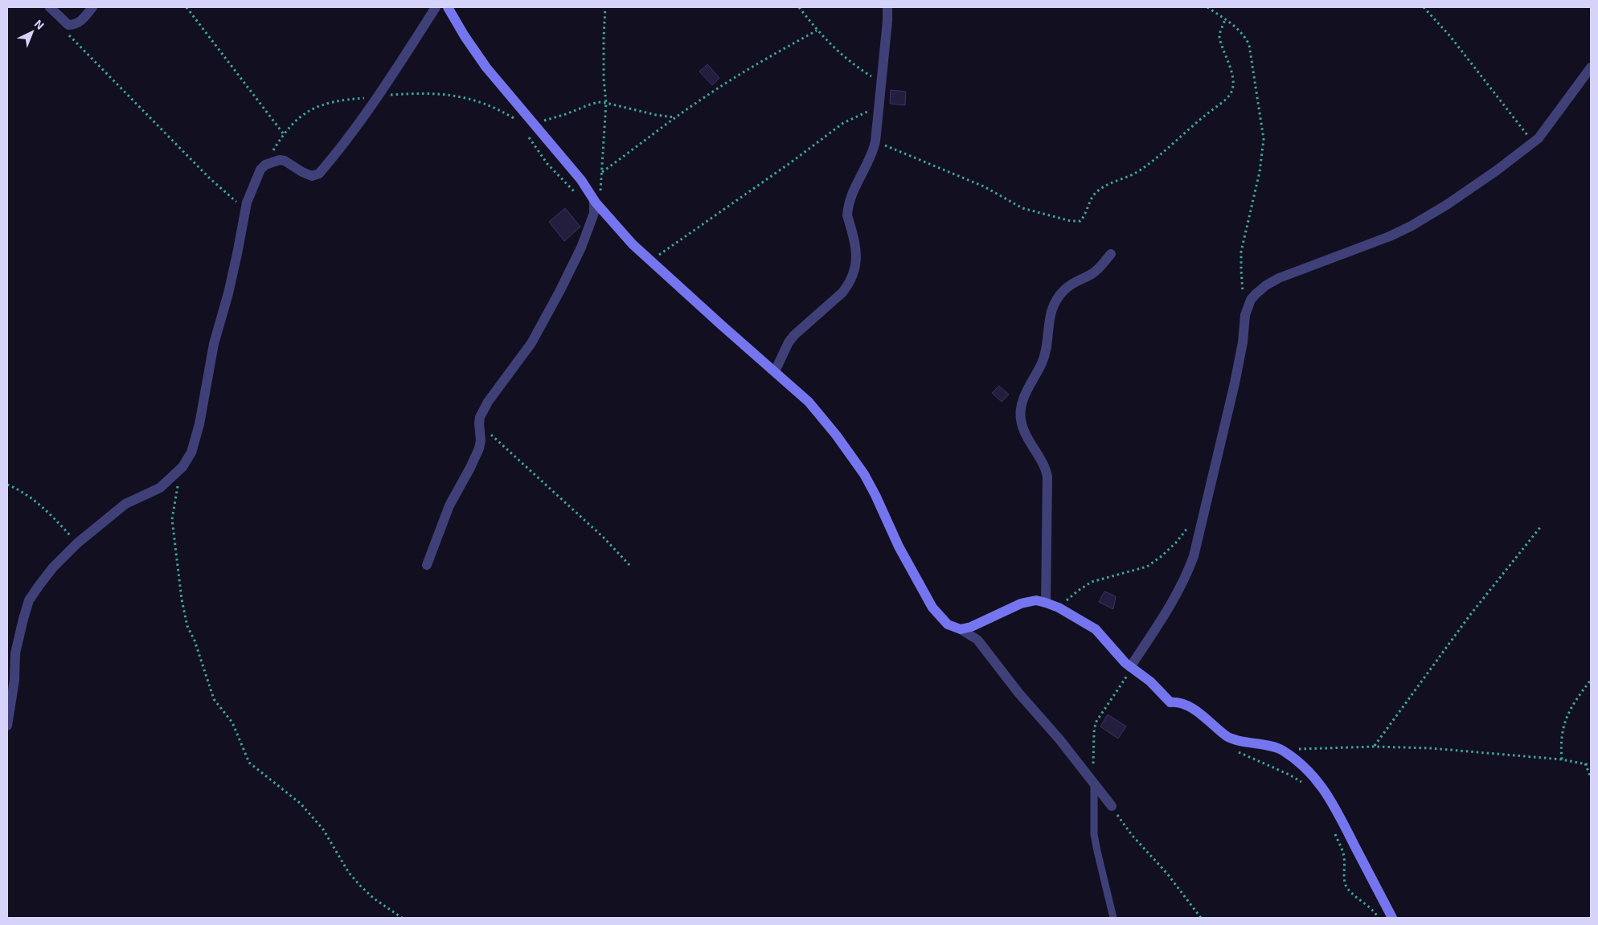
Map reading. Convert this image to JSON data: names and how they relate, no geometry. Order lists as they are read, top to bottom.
{
  "north": "top right"
}
